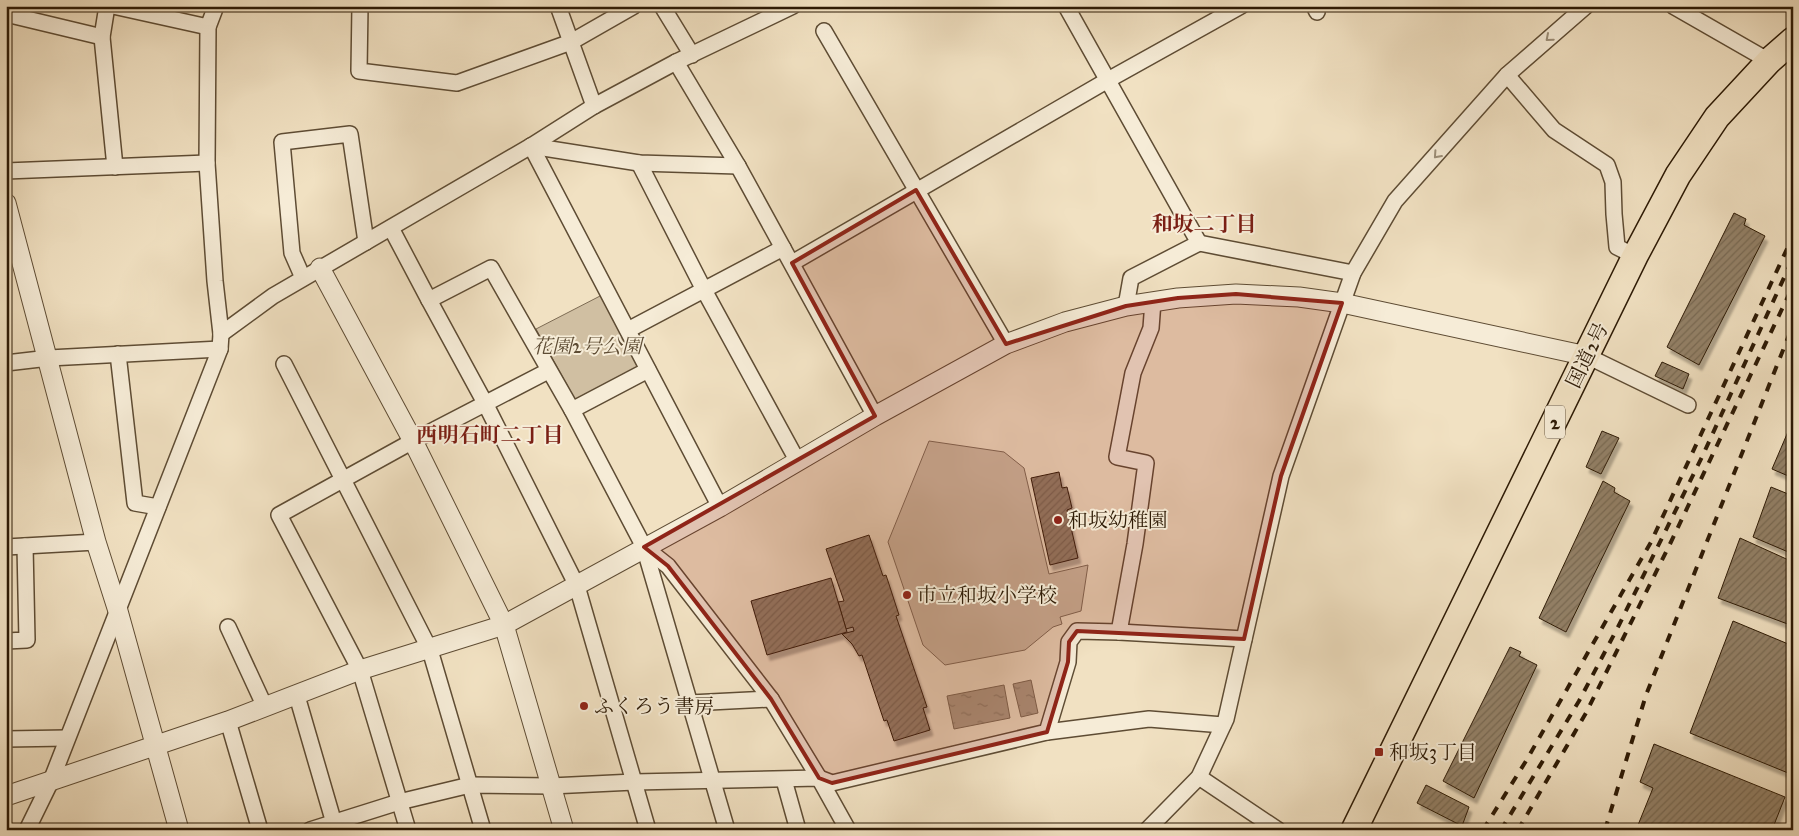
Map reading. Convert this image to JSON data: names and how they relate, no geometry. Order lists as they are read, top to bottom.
{
  "streets": {
    "highway": ["国道2号", "2"]
  },
  "districts": ["和坂二丁目", "西明石町二丁目"],
  "parks": ["花園2号公園"],
  "places": {
    "other": ["和坂幼稚園", "市立和坂小学校", "ふくろう書房"],
    "transit": ["和坂3丁目"]
  }
}
